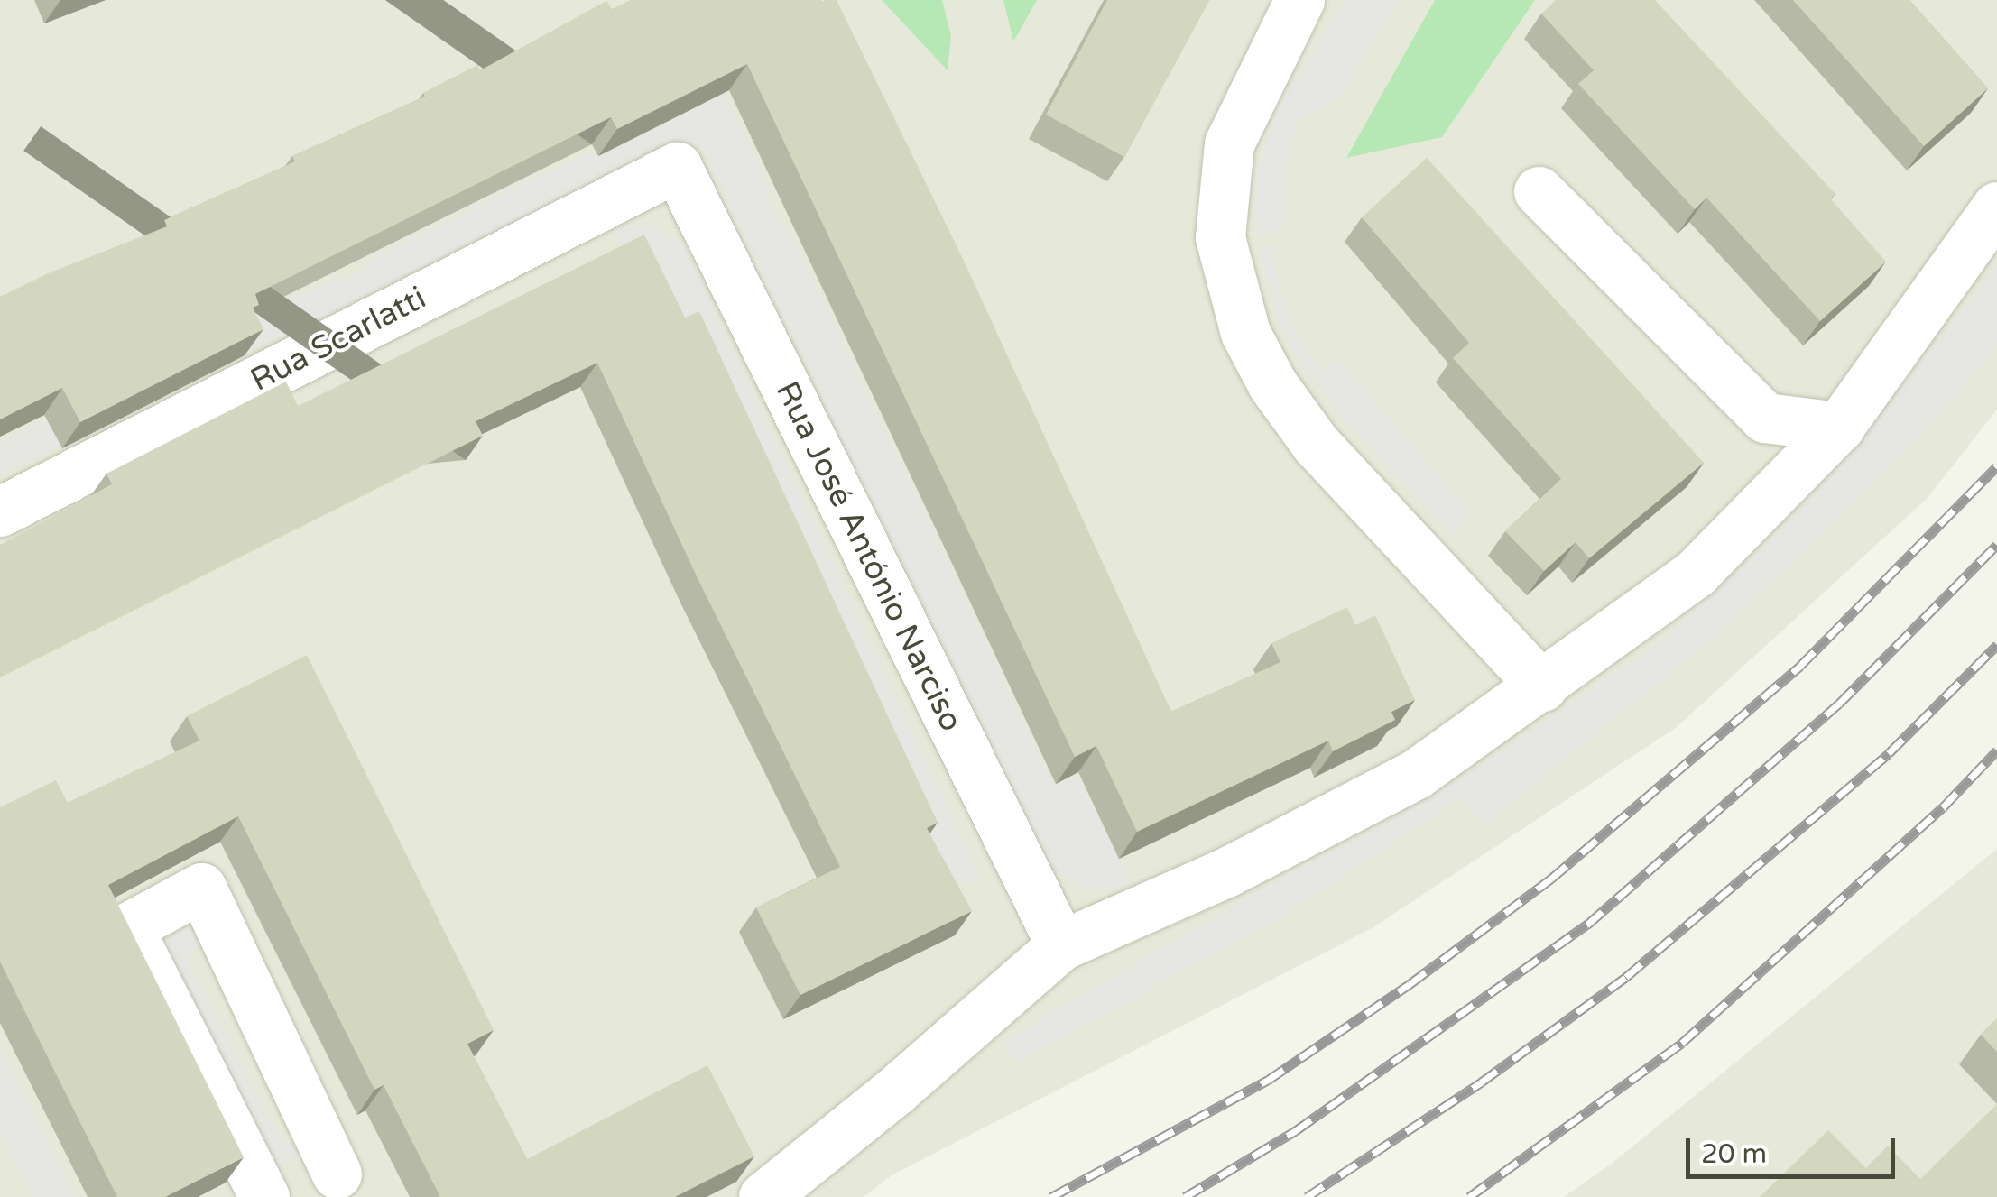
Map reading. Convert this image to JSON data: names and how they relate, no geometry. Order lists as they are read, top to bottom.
{
  "streets": {
    "street": ["Rua Scarlatti", "Rua José António Narciso"]
  },
  "crossings": [
    ["Rua Scarlatti", "Rua José António Narciso"]
  ],
  "scale_bar": "20 m"
}
